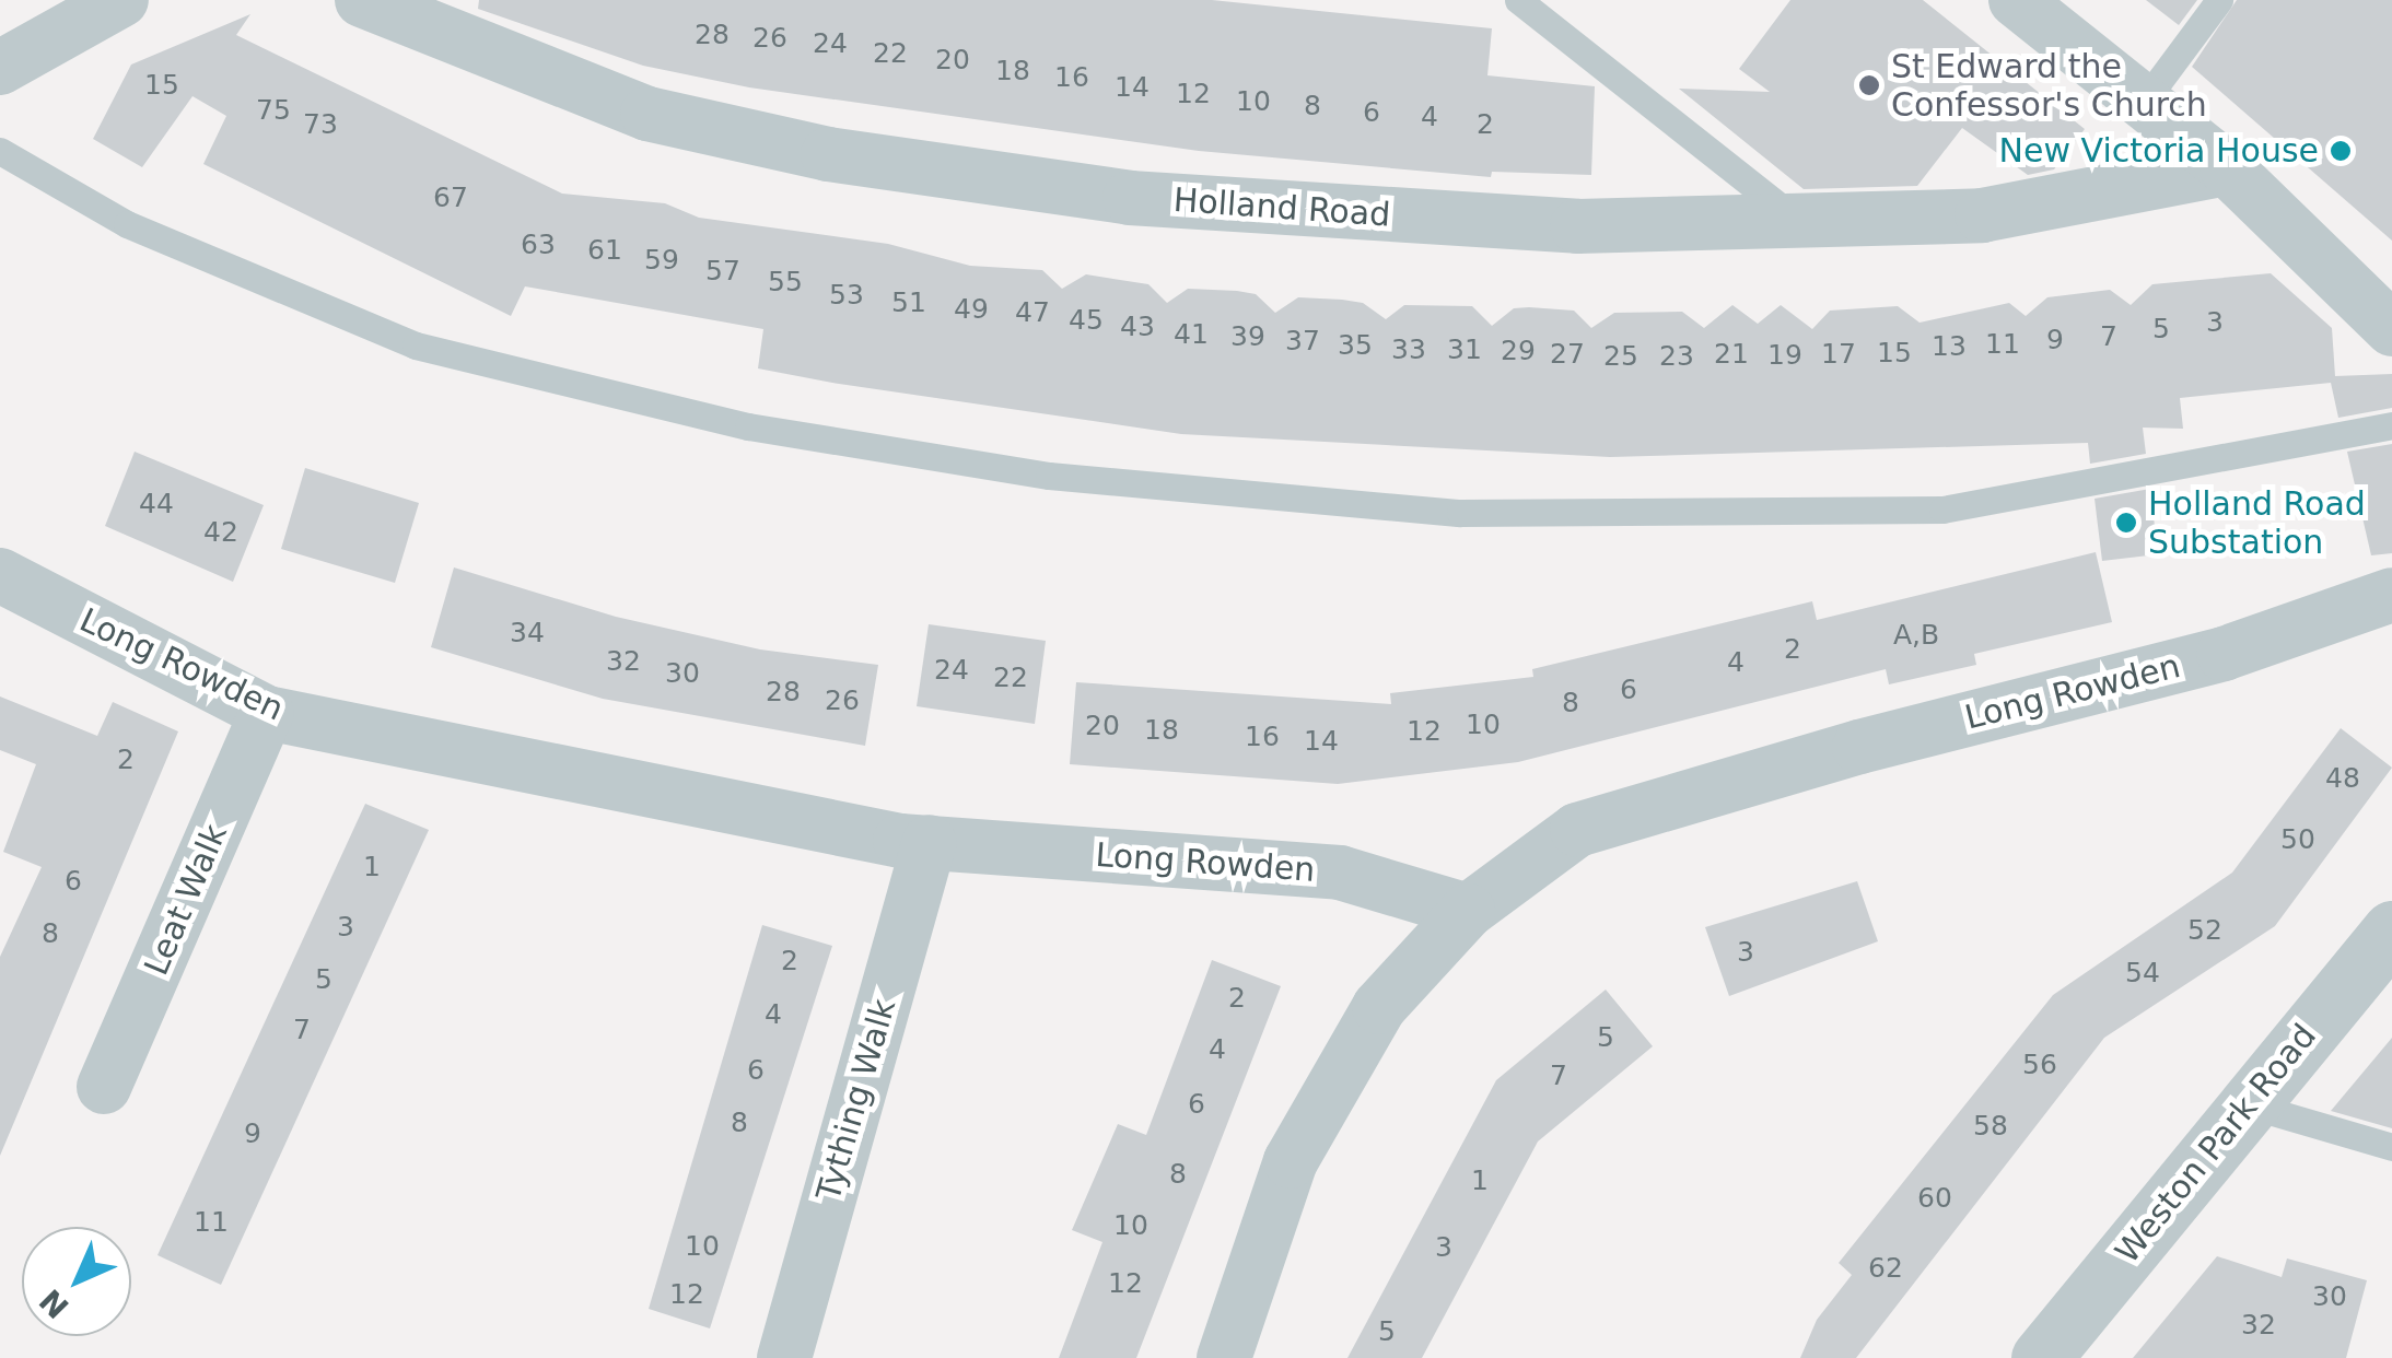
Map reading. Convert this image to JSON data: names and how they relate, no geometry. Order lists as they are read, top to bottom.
{
  "streets": {
    "street": [
      "Holland Road",
      "Long Rowden",
      "Leat Walk",
      "Tything Walk",
      "Weston Park Road"
    ]
  },
  "crossings": [
    ["Long Rowden", "Leat Walk"],
    ["Long Rowden", "Tything Walk"]
  ],
  "places": ["St Edward the Confessor's Church", "New Victoria House", "Holland Road Substation"],
  "house_numbers": [
    "28",
    "26",
    "24",
    "22",
    "20",
    "18",
    "16",
    "15",
    "14",
    "12",
    "10",
    "8",
    "75",
    "6",
    "4",
    "73",
    "2",
    "67",
    "63",
    "61",
    "59",
    "57",
    "55",
    "53",
    "51",
    "49",
    "47",
    "45",
    "3",
    "43",
    "5",
    "41",
    "39",
    "7",
    "9",
    "37",
    "11",
    "35",
    "13",
    "33",
    "31",
    "29",
    "15",
    "27",
    "21",
    "17",
    "19",
    "25",
    "23",
    "44",
    "42",
    "34",
    "A,B",
    "2",
    "32",
    "4",
    "24",
    "30",
    "22",
    "6",
    "28",
    "26",
    "8",
    "10",
    "20",
    "18",
    "12",
    "16",
    "14",
    "2",
    "48",
    "50",
    "1",
    "6",
    "3",
    "52",
    "8",
    "3",
    "2",
    "54",
    "5",
    "2",
    "4",
    "7",
    "5",
    "4",
    "56",
    "6",
    "7",
    "6",
    "8",
    "58",
    "9",
    "8",
    "1",
    "60",
    "11",
    "10",
    "10",
    "3",
    "62",
    "12",
    "12",
    "30",
    "32",
    "5"
  ],
  "north": "bottom left"
}
